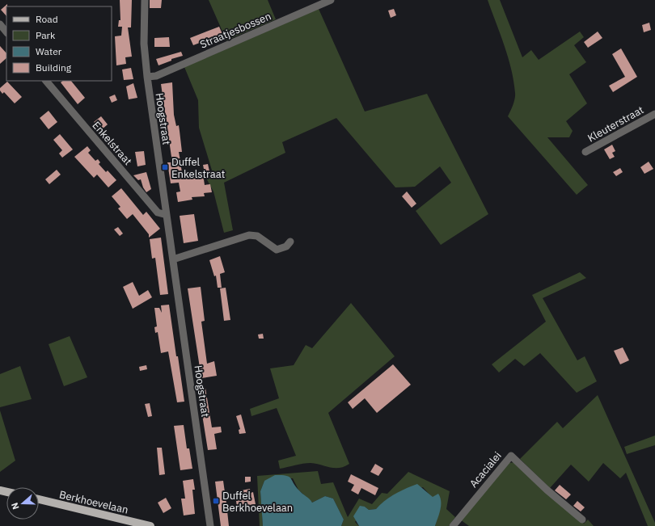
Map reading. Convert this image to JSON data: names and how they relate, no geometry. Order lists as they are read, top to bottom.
{
  "streets": {
    "main road": ["Berkhoevelaan"],
    "street": [
      "Straatjesbossen",
      "Hoogstraat",
      "Kleuterstraat",
      "Enkelstraat",
      "Acacialei"
    ]
  },
  "crossings": [
    ["Straatjesbossen", "Hoogstraat"],
    ["Hoogstraat", "Enkelstraat"]
  ],
  "places": {
    "transit": ["Duffel Enkelstraat", "Duffel Berkhoevelaan"]
  },
  "legend": [
    "Road",
    "Park",
    "Water",
    "Building"
  ],
  "north": "left"
}
